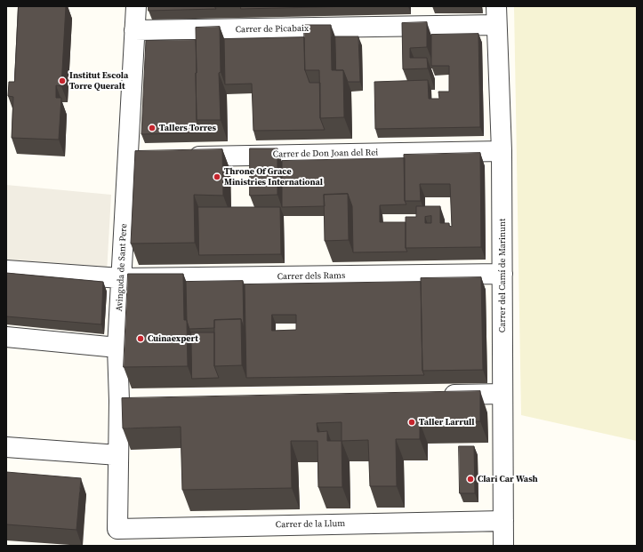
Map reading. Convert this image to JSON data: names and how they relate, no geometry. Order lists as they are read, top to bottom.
{
  "streets": {
    "street": [
      "Carrer de Picabaix",
      "Carrer de Don Joan del Rei",
      "Avinguda de Sant Pere",
      "Carrer del Camí de Marinunt",
      "Carrer dels Rams",
      "Carrer de la Llum"
    ]
  },
  "crossings": [
    ["Carrer de Picabaix", "Avinguda de Sant Pere"],
    ["Carrer de Picabaix", "Carrer del Camí de Marinunt"],
    ["Carrer de Don Joan del Rei", "Carrer del Camí de Marinunt"],
    ["Avinguda de Sant Pere", "Carrer dels Rams"],
    ["Avinguda de Sant Pere", "Carrer de la Llum"],
    ["Carrer del Camí de Marinunt", "Carrer dels Rams"],
    ["Carrer del Camí de Marinunt", "Carrer de la Llum"]
  ],
  "places": [
    "Institut Escola Torre Queralt",
    "Tallers Torres",
    "Throne Of Grace Ministries International",
    "Cuinaexpert",
    "Taller Larrull",
    "Clari Car Wash"
  ]
}
